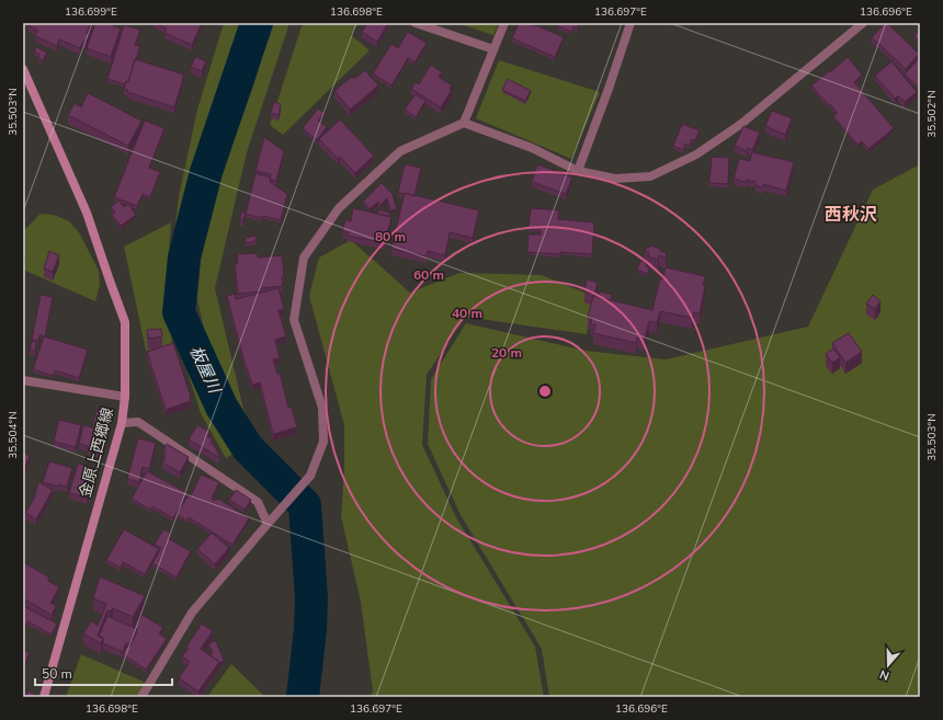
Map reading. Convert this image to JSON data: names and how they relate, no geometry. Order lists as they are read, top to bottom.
{
  "streets": {
    "main road": ["金原上西郷線"]
  },
  "districts": ["西秋沢"],
  "water": ["板屋川"],
  "scale_bar": "50 m",
  "north": "bottom",
  "coordinates": [
    "136.699°E",
    "136.698°E",
    "136.697°E",
    "136.696°E",
    "35.503°N",
    "35.502°N",
    "35.504°N"
  ],
  "rings": [
    "80 m",
    "60 m",
    "40 m",
    "20 m"
  ]
}
